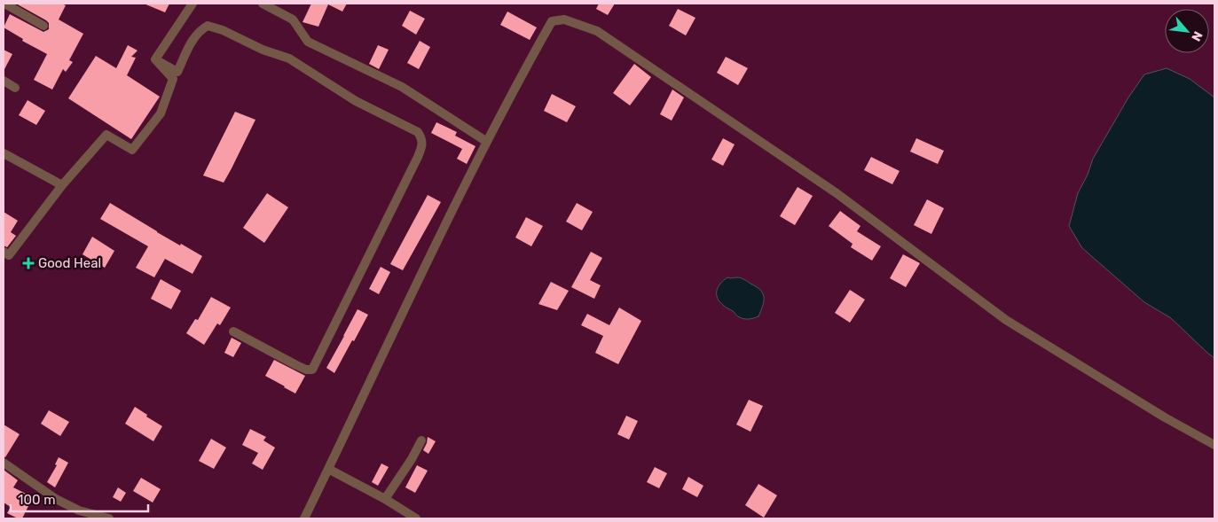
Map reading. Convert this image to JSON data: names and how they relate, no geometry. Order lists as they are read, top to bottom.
{
  "places": {
    "health": ["Good Heal"]
  },
  "scale_bar": "100 m",
  "north": "bottom right"
}
